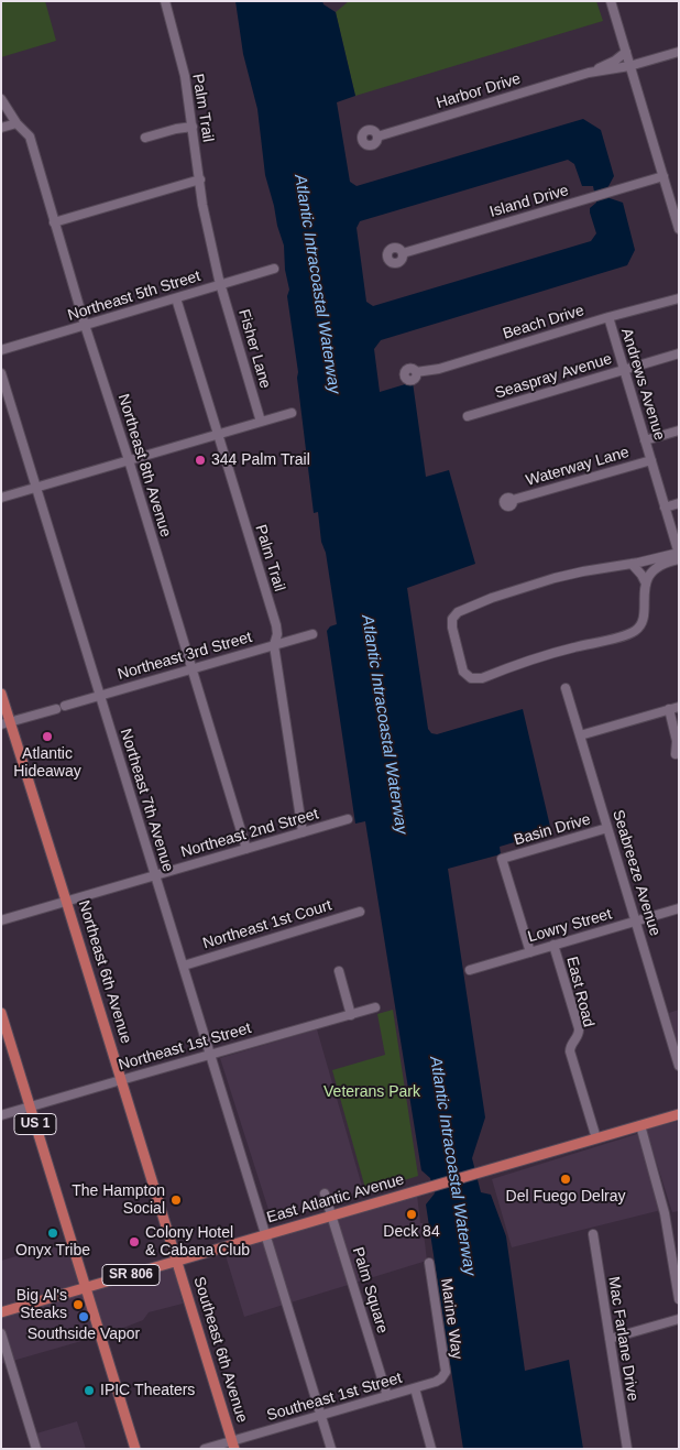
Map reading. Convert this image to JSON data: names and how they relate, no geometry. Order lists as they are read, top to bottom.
{
  "streets": {
    "main road": [
      "Northeast 6th Avenue",
      "US 1",
      "East Atlantic Avenue",
      "SR 806",
      "Southeast 6th Avenue"
    ],
    "street": [
      "Harbor Drive",
      "Palm Trail",
      "Island Drive",
      "Northeast 5th Street",
      "Beach Drive",
      "Fisher Lane",
      "Seaspray Avenue",
      "Andrews Avenue",
      "Northeast 8th Avenue",
      "Waterway Lane",
      "Northeast 3rd Street",
      "Northeast 7th Avenue",
      "Basin Drive",
      "Northeast 2nd Street",
      "Seabreeze Avenue",
      "Northeast 1st Court",
      "Lowry Street",
      "East Road",
      "Northeast 1st Street",
      "Palm Square",
      "Marine Way",
      "Mac Farlane Drive",
      "Southeast 1st Street"
    ]
  },
  "crossings": [
    ["Palm Trail", "Northeast 5th Street"],
    ["Palm Trail", "Fisher Lane"],
    ["Palm Trail", "Northeast 3rd Street"],
    ["Palm Trail", "Northeast 2nd Street"],
    ["Northeast 5th Street", "Fisher Lane"],
    ["Northeast 5th Street", "Northeast 8th Avenue"],
    ["Beach Drive", "Andrews Avenue"],
    ["Seaspray Avenue", "Andrews Avenue"],
    ["Andrews Avenue", "Waterway Lane"],
    ["Northeast 8th Avenue", "Northeast 3rd Street"],
    ["Northeast 8th Avenue", "Northeast 2nd Street"],
    ["Northeast 3rd Street", "Northeast 7th Avenue"],
    ["Northeast 3rd Street", "Northeast 6th Avenue"],
    ["Northeast 7th Avenue", "Northeast 2nd Street"],
    ["Northeast 7th Avenue", "Northeast 1st Court"],
    ["Northeast 7th Avenue", "Northeast 1st Street"],
    ["Northeast 7th Avenue", "East Atlantic Avenue"],
    ["Northeast 7th Avenue", "Southeast 1st Street"],
    ["Basin Drive", "Seabreeze Avenue"],
    ["Basin Drive", "Lowry Street"],
    ["Northeast 2nd Street", "Northeast 6th Avenue"],
    ["Seabreeze Avenue", "Lowry Street"],
    ["Lowry Street", "East Road"],
    ["Northeast 6th Avenue", "Northeast 1st Street"],
    ["Northeast 6th Avenue", "East Atlantic Avenue"],
    ["Northeast 6th Avenue", "Southeast 6th Avenue"],
    ["East Road", "East Atlantic Avenue"],
    ["Northeast 1st Street", "US 1"],
    ["US 1", "East Atlantic Avenue"],
    ["East Atlantic Avenue", "Palm Square"],
    ["East Atlantic Avenue", "Southeast 6th Avenue"],
    ["Palm Square", "Southeast 1st Street"],
    ["Marine Way", "Southeast 1st Street"],
    ["Southeast 6th Avenue", "Southeast 1st Street"]
  ],
  "water": ["Atlantic Intracoastal Waterway"],
  "parks": ["Veterans Park"],
  "places": [
    "344 Palm Trail",
    "Atlantic Hideaway",
    "Del Fuego Delray",
    "The Hampton Social",
    "Deck 84",
    "Onyx Tribe",
    "Colony Hotel & Cabana Club",
    "Big Al's Steaks",
    "Southside Vapor",
    "IPIC Theaters"
  ]
}
